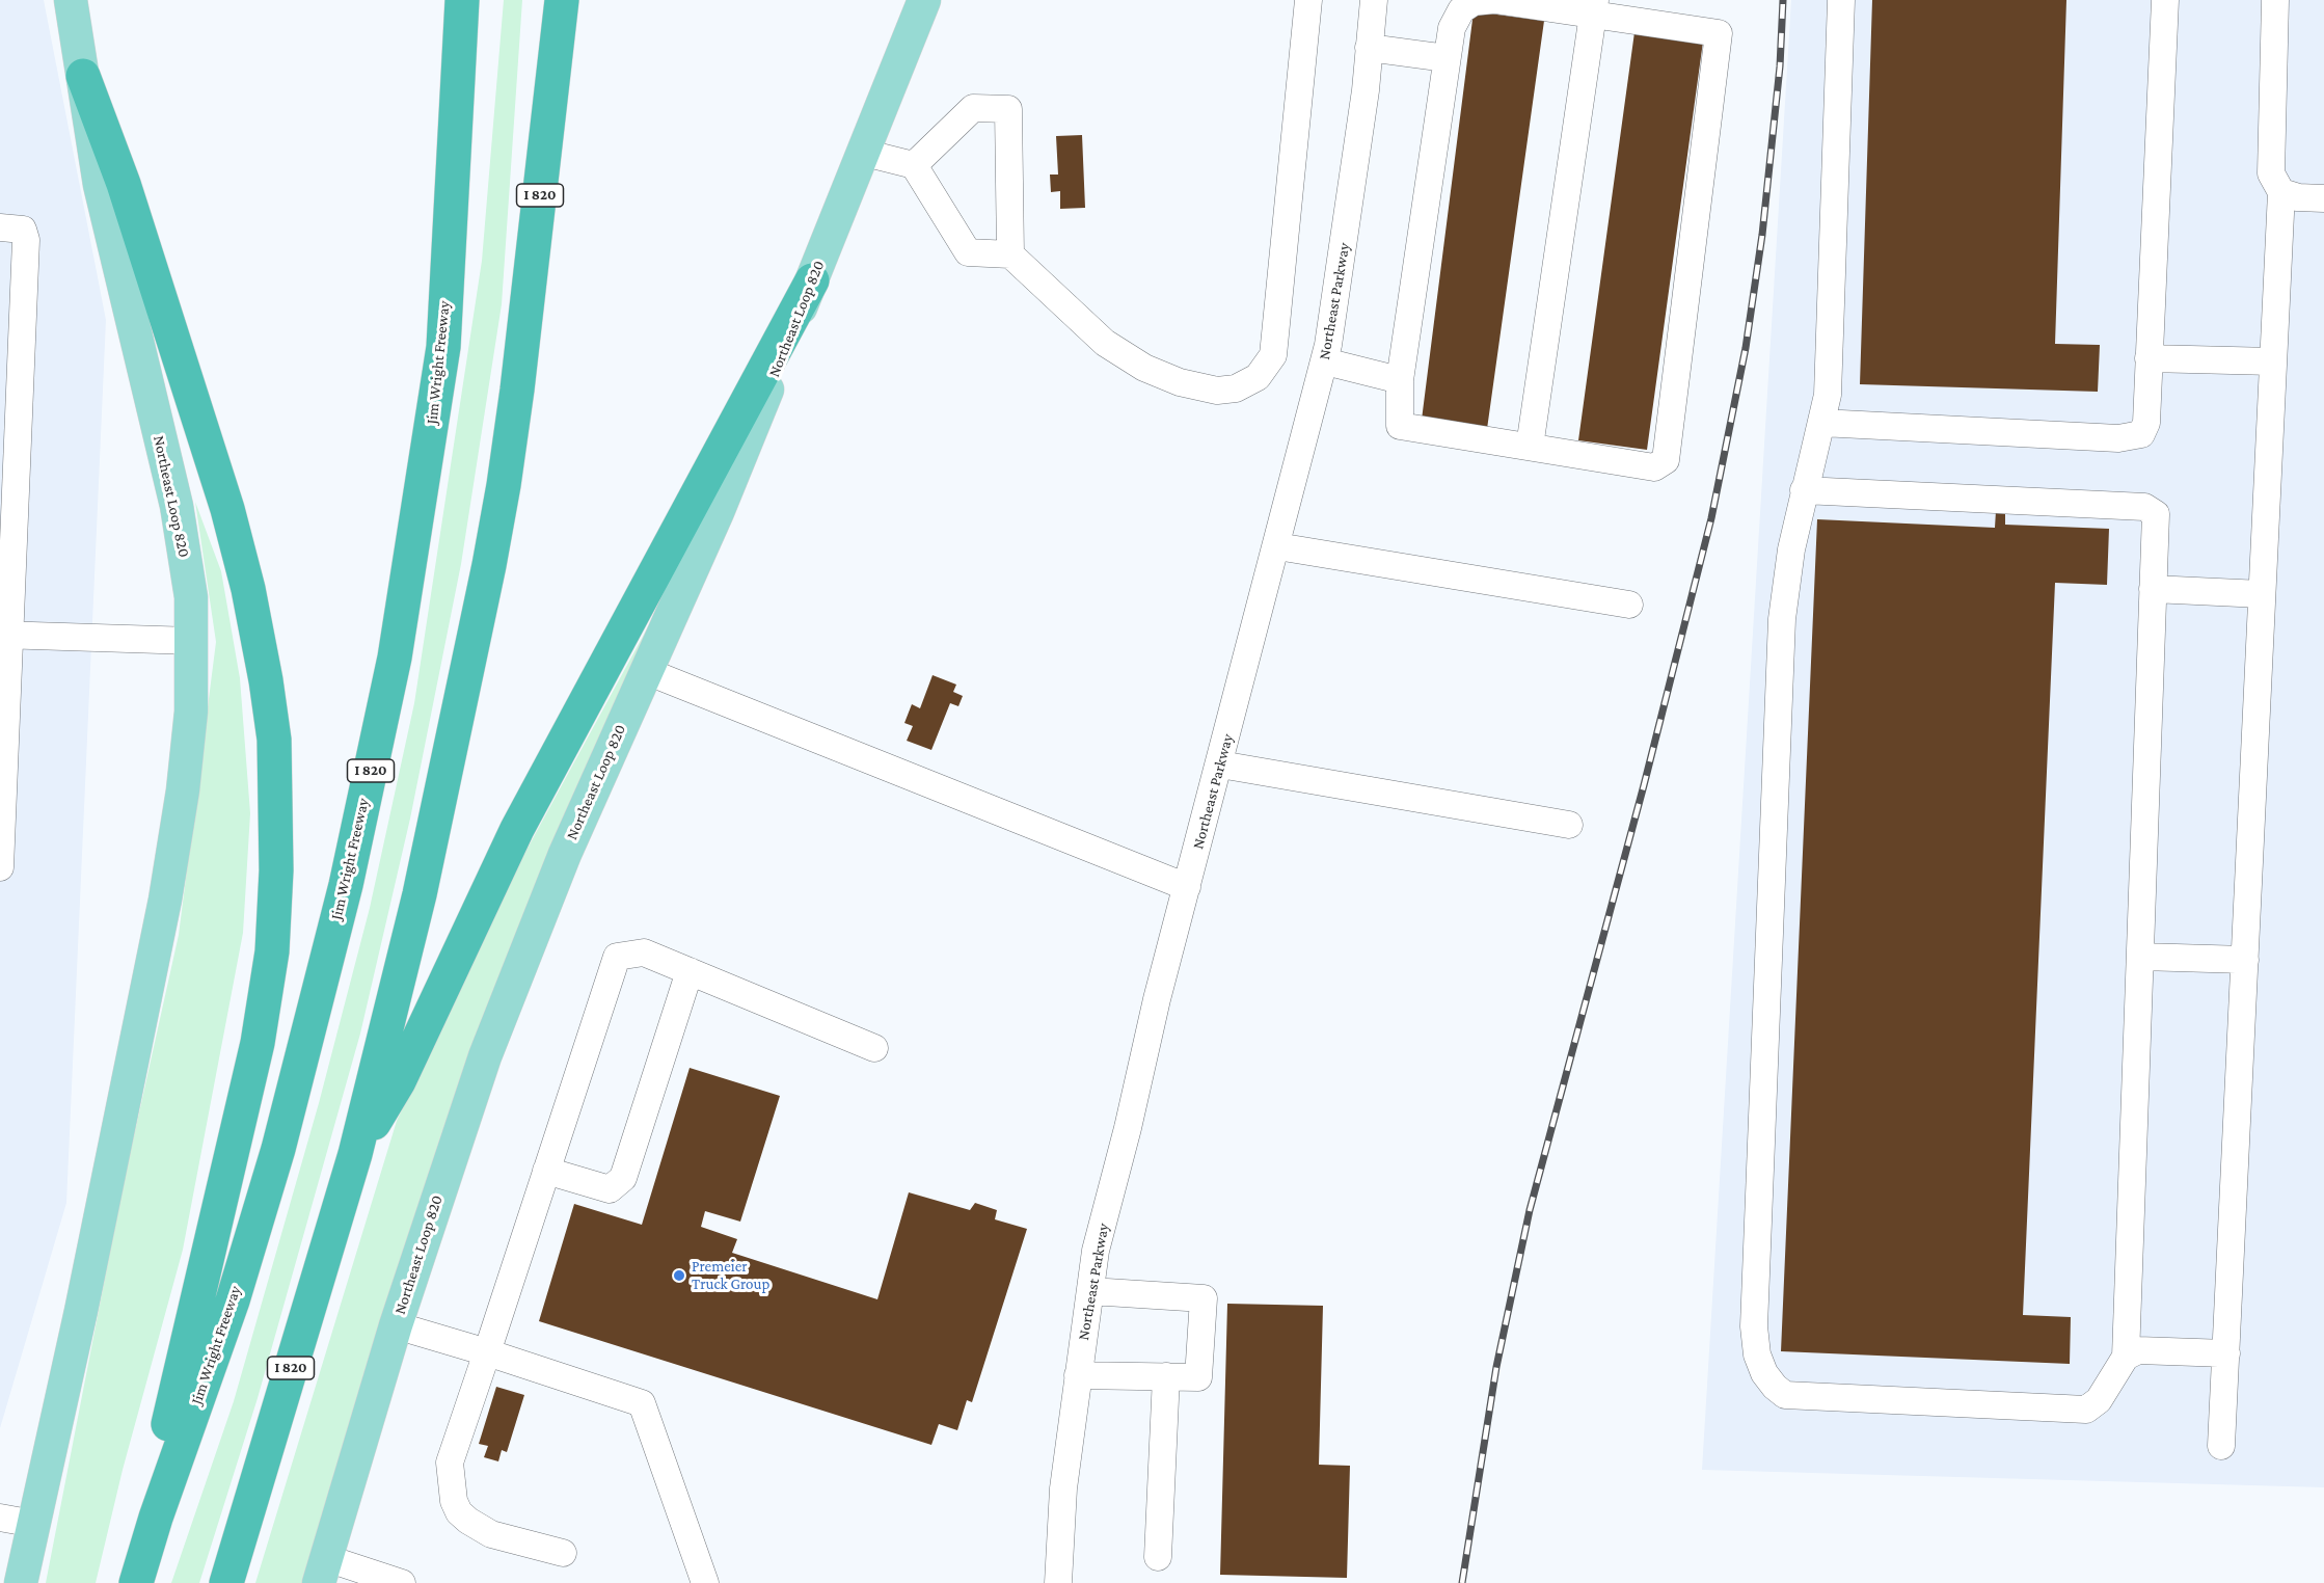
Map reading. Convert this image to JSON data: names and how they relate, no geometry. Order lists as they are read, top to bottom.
{
  "streets": {
    "highway": ["I 820", "Jim Wright Freeway"],
    "main road": ["Northeast Loop 820"],
    "street": ["Northeast Parkway"]
  },
  "places": ["Premeier Truck Group"]
}
